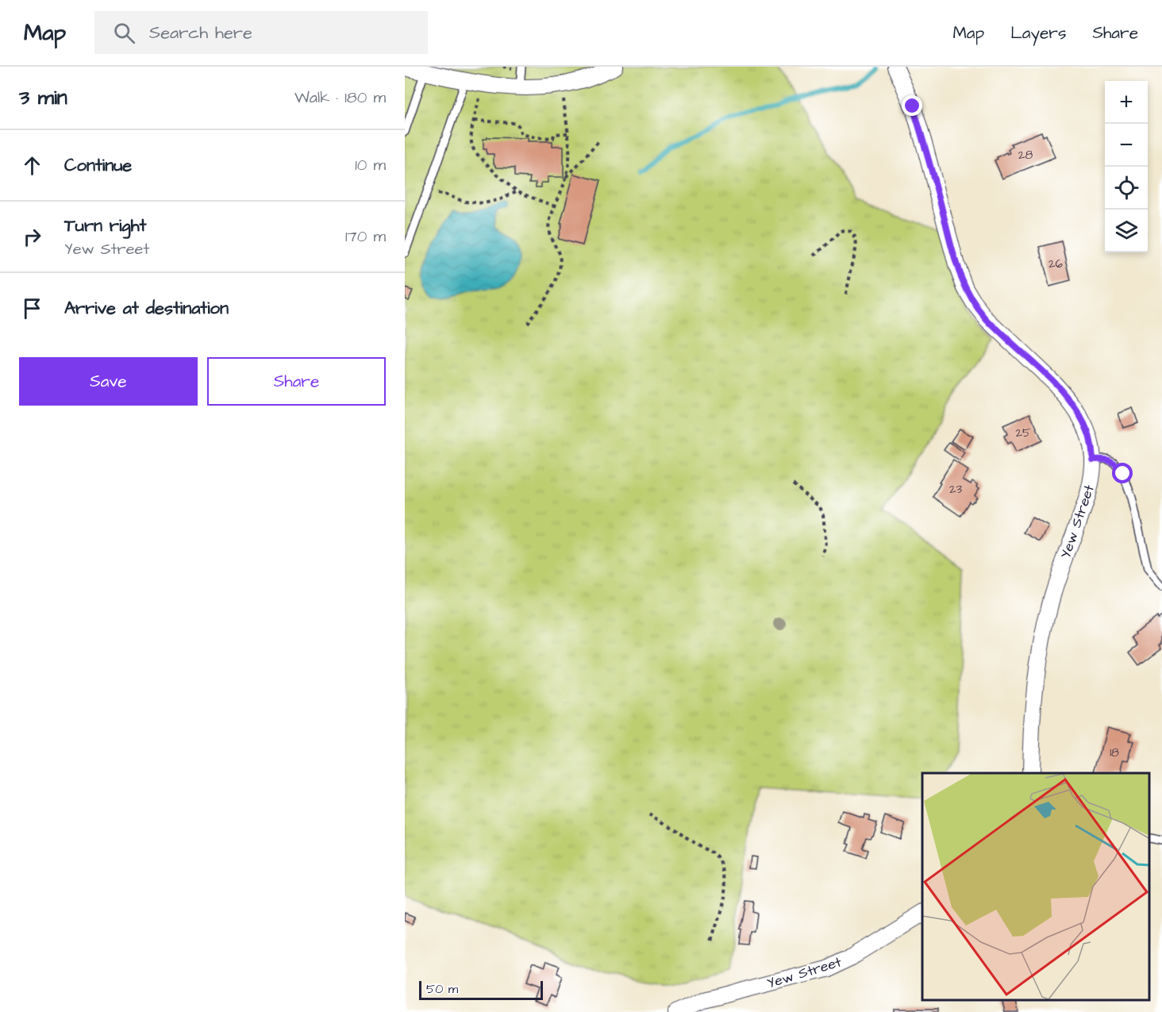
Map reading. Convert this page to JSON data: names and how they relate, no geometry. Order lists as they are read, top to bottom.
{
  "streets": {
    "street": ["Yew Street"]
  },
  "house_numbers": [
    "28",
    "26",
    "25",
    "23",
    "18"
  ],
  "scale_bar": "50 m",
  "page": {
    "header": "Map",
    "search": "Search here",
    "nav": ["Map", "Layers", "Share"],
    "heading": ["3 min", "Walk · 180 m"],
    "map_buttons": ["+", "−"],
    "list": [
      ["Continue", "10 m"],
      ["Turn right", "Yew Street", "170 m"],
      "Arrive at destination"
    ],
    "buttons": ["Save", "Share"],
    "scale": "50 m"
  }
}
